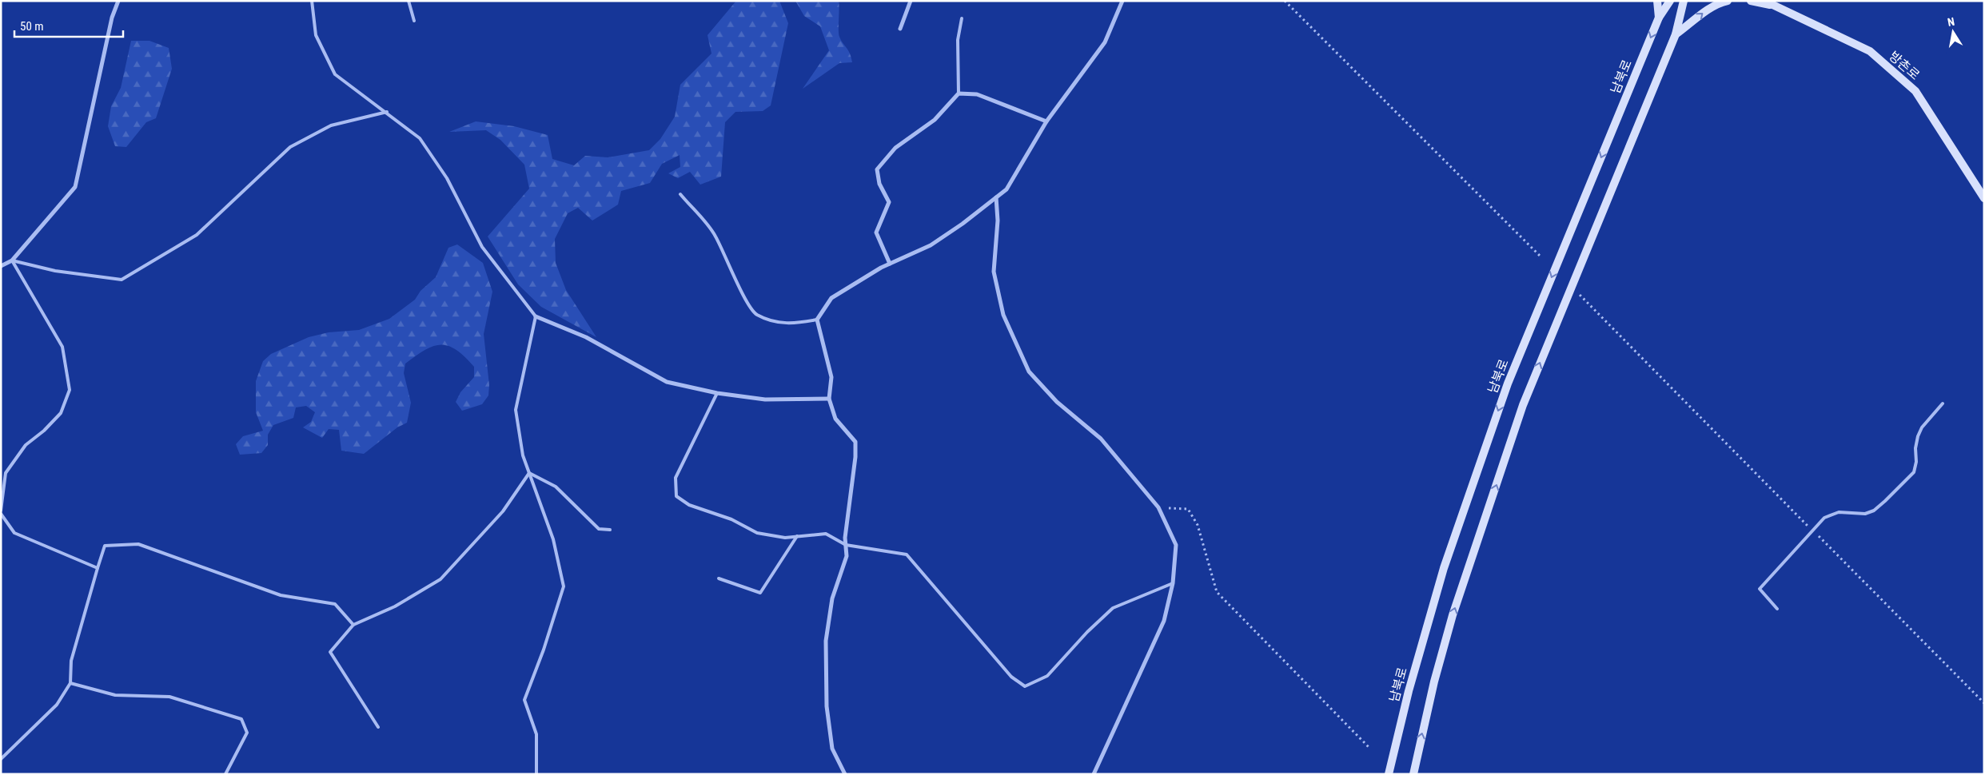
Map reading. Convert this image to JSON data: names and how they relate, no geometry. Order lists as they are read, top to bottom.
{
  "streets": {
    "main road": ["방촌로", "남북로"]
  },
  "scale_bar": "50 m",
  "north": "top"
}
